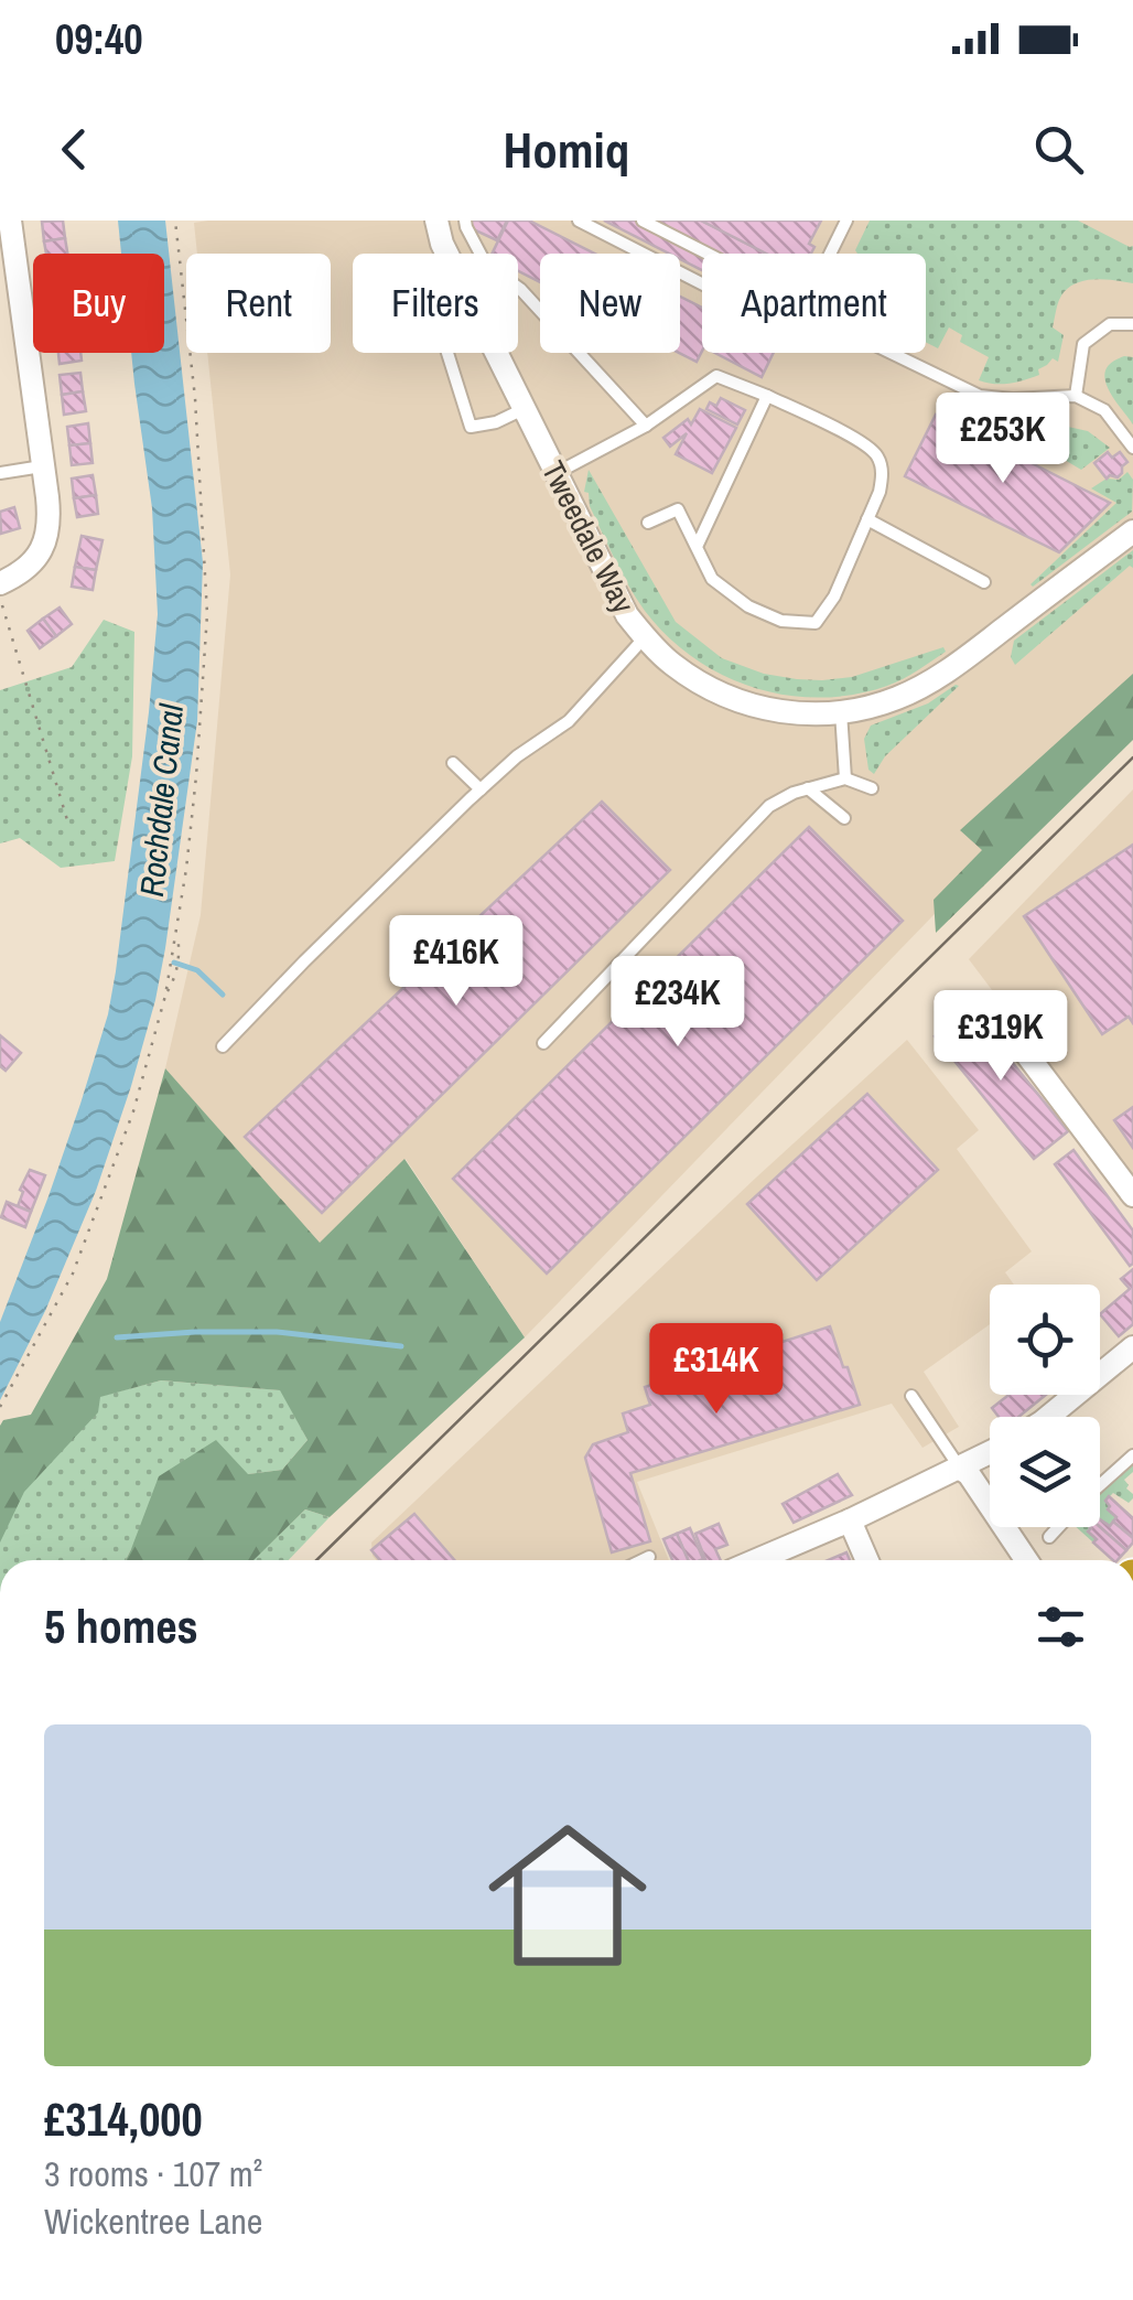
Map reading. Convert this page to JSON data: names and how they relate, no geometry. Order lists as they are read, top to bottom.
{
  "streets": {
    "street": ["Tweedale Way"]
  },
  "water": ["Rochdale Canal"],
  "page": {
    "status": "09:40",
    "header": "Homiq",
    "chip": [
      "Buy",
      "Rent",
      "Filters",
      "New",
      "Apartment"
    ],
    "price": [
      "£253K",
      "£416K",
      "£234K",
      "£319K",
      "£314K"
    ],
    "heading": "5 homes",
    "list": [
      {
        "name": "£314,000",
        "note": "3 rooms · 107 m² · Wickentree Lane"
      }
    ]
  }
}
